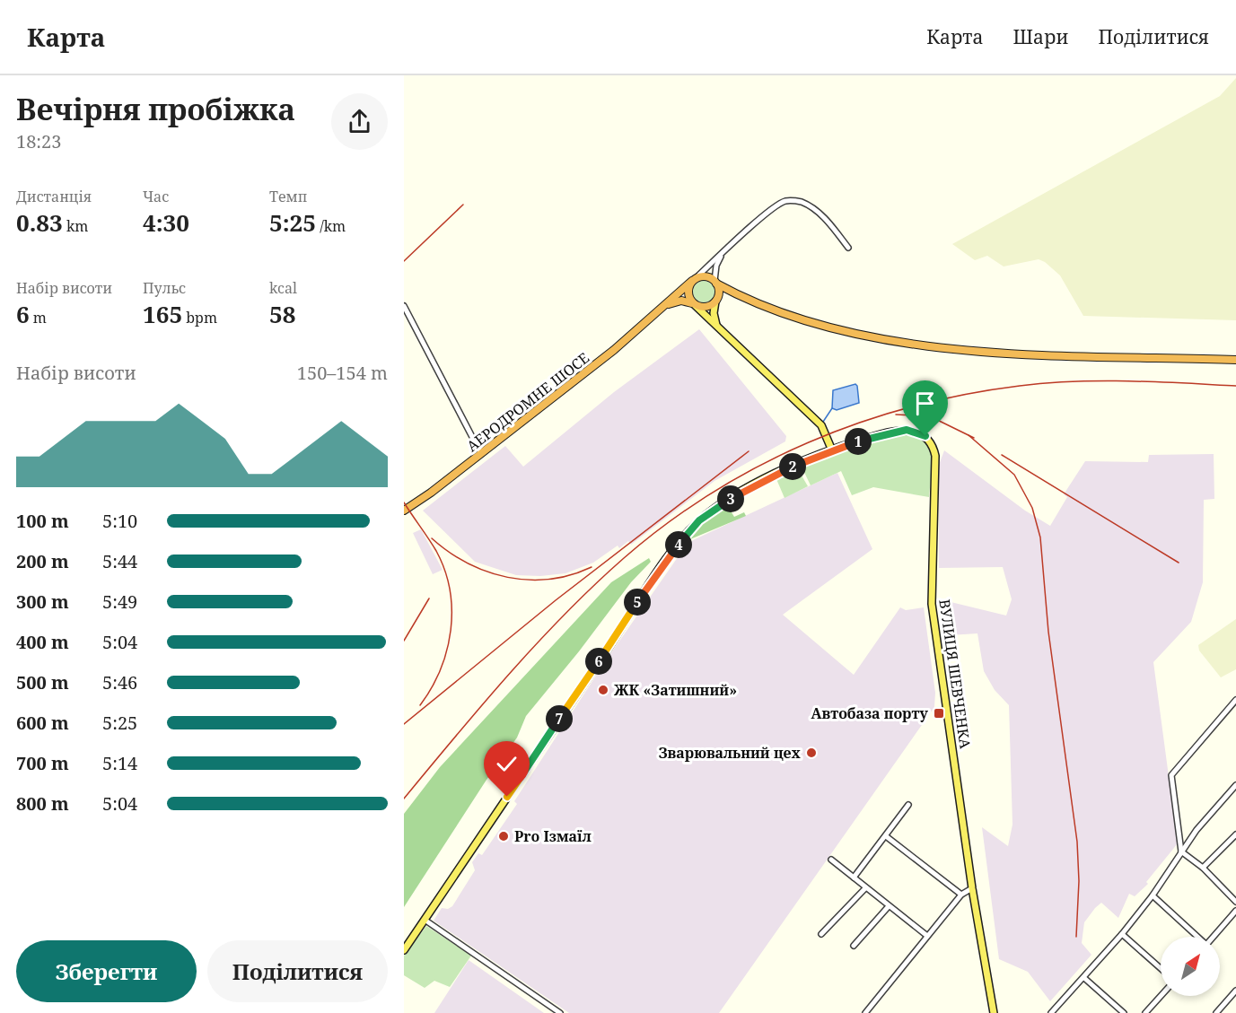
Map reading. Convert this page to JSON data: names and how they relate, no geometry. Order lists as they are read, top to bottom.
{
  "streets": {
    "highway": ["АЕРОДРОМНЕ ШОСЕ"],
    "main road": ["ВУЛИЦЯ ШЕВЧЕНКА"]
  },
  "places": {
    "other": ["ЖК «Затишний»", "Зварювальний цех", "Pro Ізмаїл"],
    "transit": ["Автобаза порту"]
  },
  "north": "top right",
  "page": {
    "header": "Карта",
    "nav": ["Карта", "Шари", "Поділитися"],
    "heading": ["Вечірня пробіжка", "18:23"],
    "stats": [
      ["Дистанція", "0.83 km"],
      ["Час", "4:30"],
      ["Темп", "5:25 /km"],
      ["Набір висоти", "6 m"],
      ["Пульс", "165 bpm"],
      ["kcal", "58"]
    ],
    "chart": ["Набір висоти", "150–154 m"],
    "pins": [
      "1",
      "2",
      "3",
      "4",
      "5",
      "6",
      "7"
    ],
    "list": [
      {
        "name": "100 m",
        "note": "5:10"
      },
      {
        "name": "200 m",
        "note": "5:44"
      },
      {
        "name": "300 m",
        "note": "5:49"
      },
      {
        "name": "400 m",
        "note": "5:04"
      },
      {
        "name": "500 m",
        "note": "5:46"
      },
      {
        "name": "600 m",
        "note": "5:25"
      },
      {
        "name": "700 m",
        "note": "5:14"
      },
      {
        "name": "800 m",
        "note": "5:04"
      }
    ],
    "buttons": ["Зберегти", "Поділитися"]
  }
}
